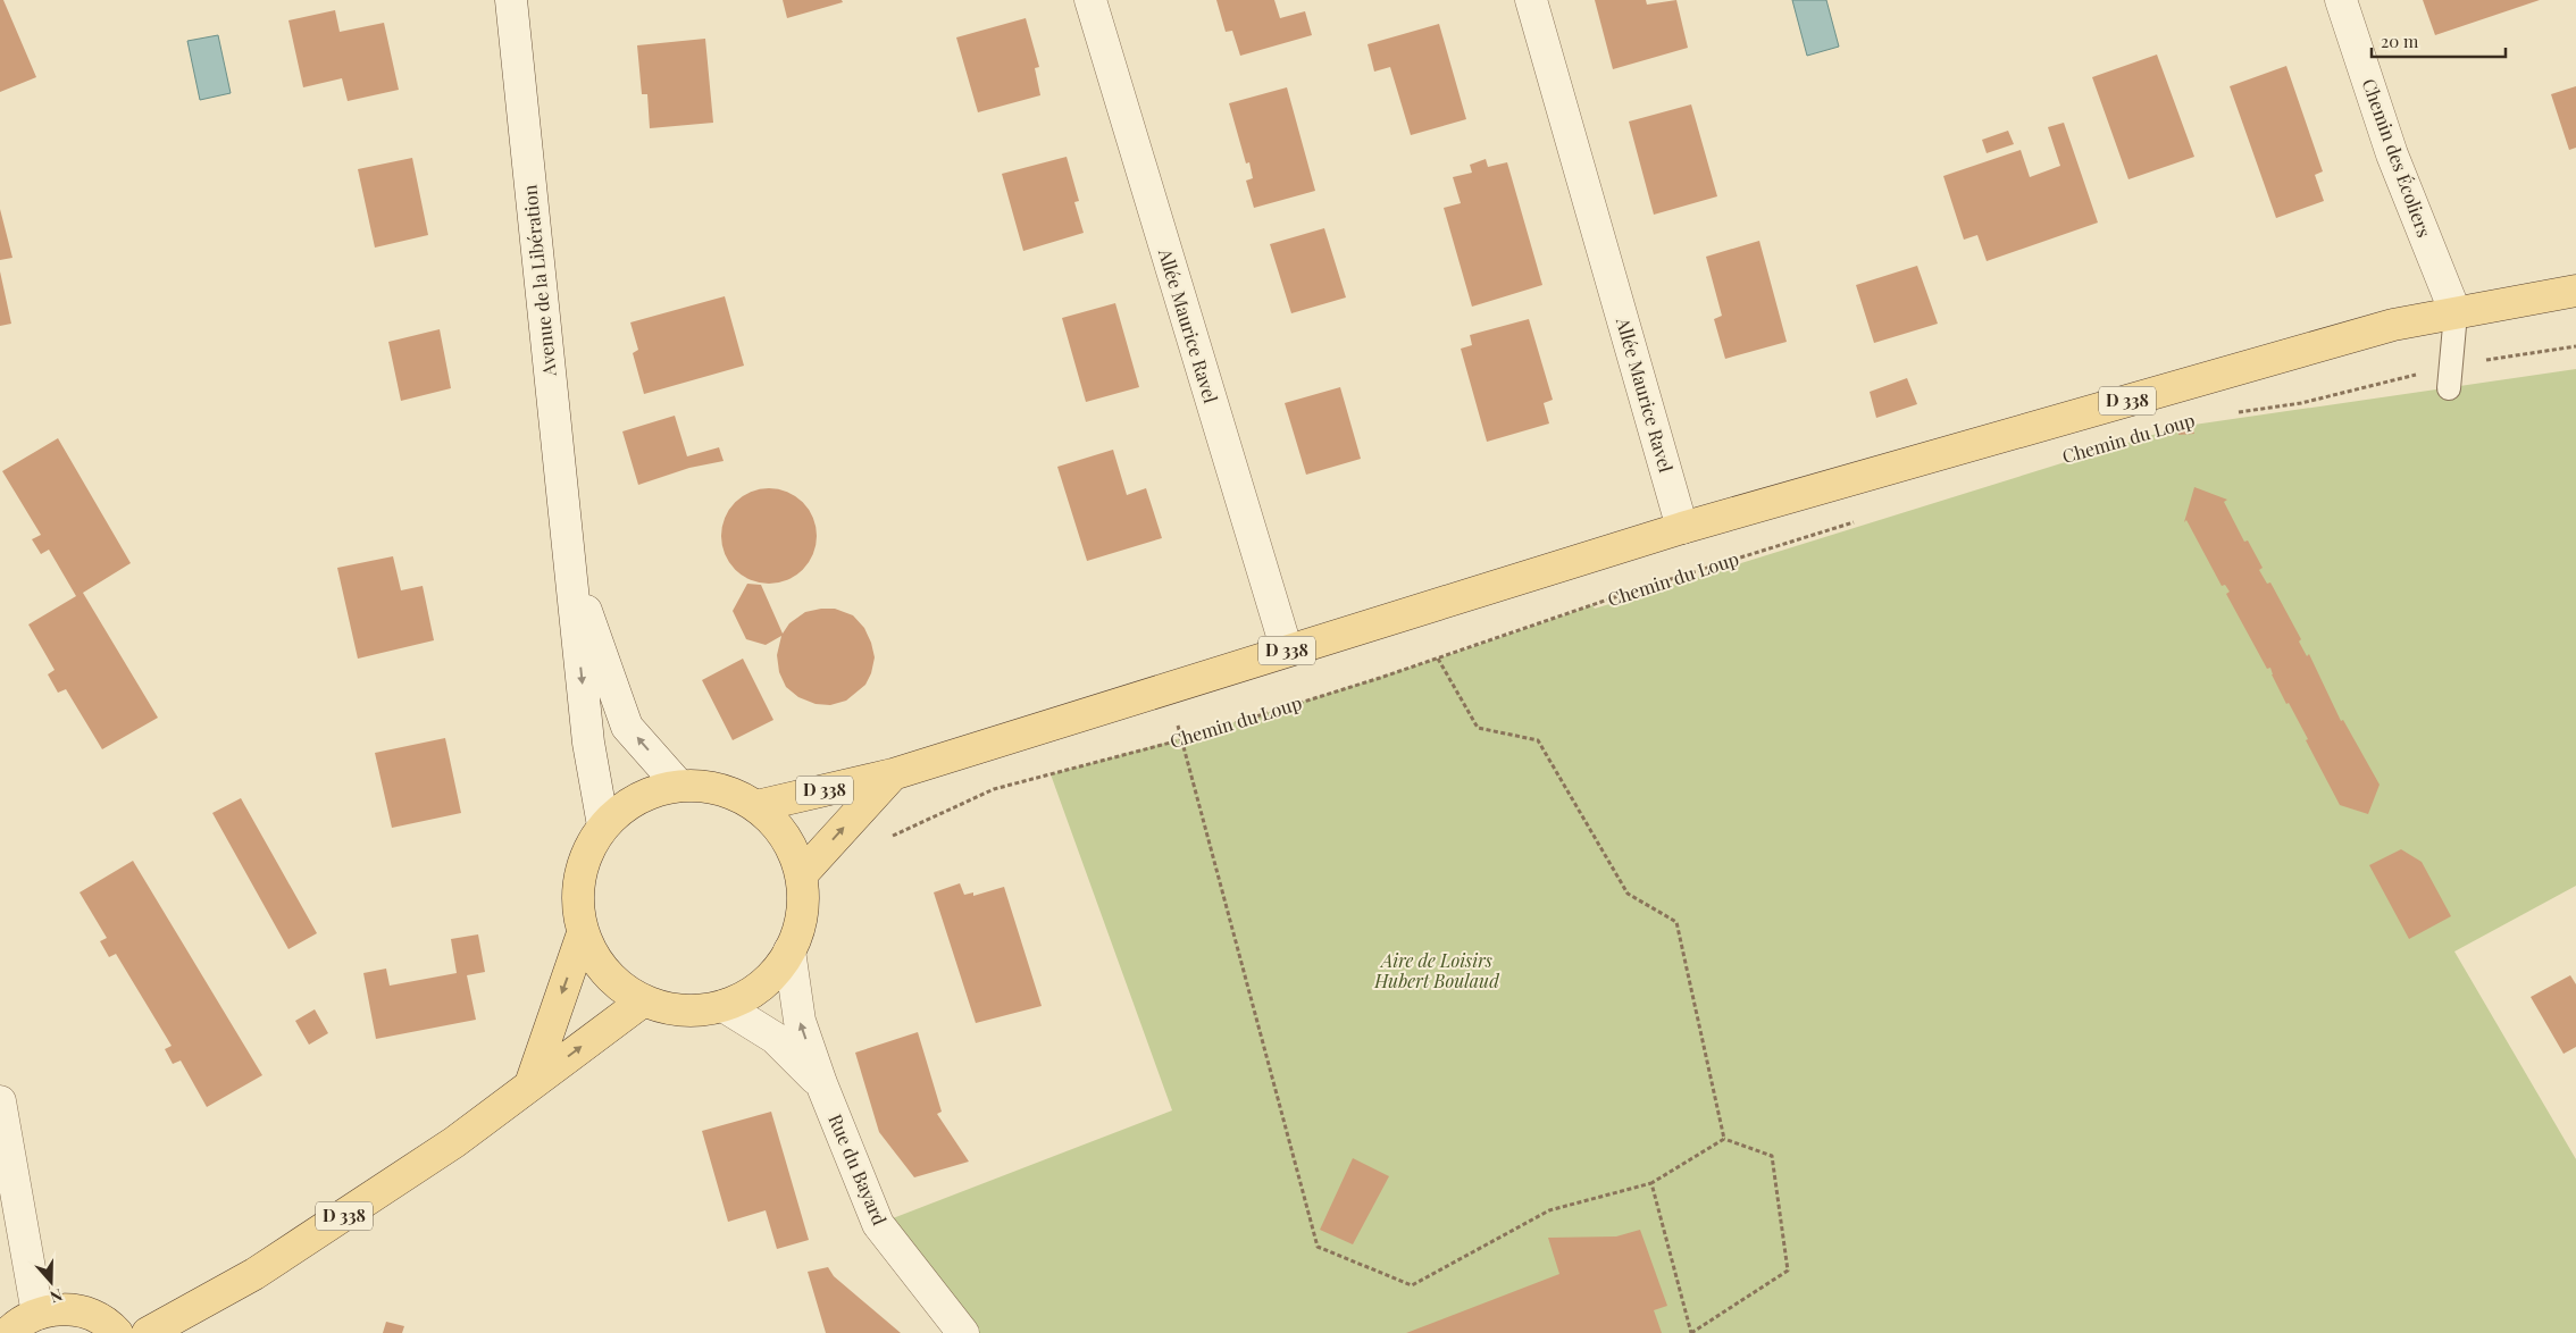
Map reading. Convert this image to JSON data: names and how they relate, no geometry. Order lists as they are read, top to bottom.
{
  "streets": {
    "main road": ["D 338", "Chemin du Loup"],
    "street": [
      "Chemin des Écoliers",
      "Avenue de la Libération",
      "Allée Maurice Ravel",
      "Rue du Bayard"
    ]
  },
  "crossings": [
    ["Chemin des Écoliers", "Chemin du Loup"],
    ["Allée Maurice Ravel", "Chemin du Loup"],
    ["D 338", "Chemin du Loup"]
  ],
  "parks": ["Aire de Loisirs Hubert Boulaud"],
  "scale_bar": "20 m",
  "north": "bottom"
}
